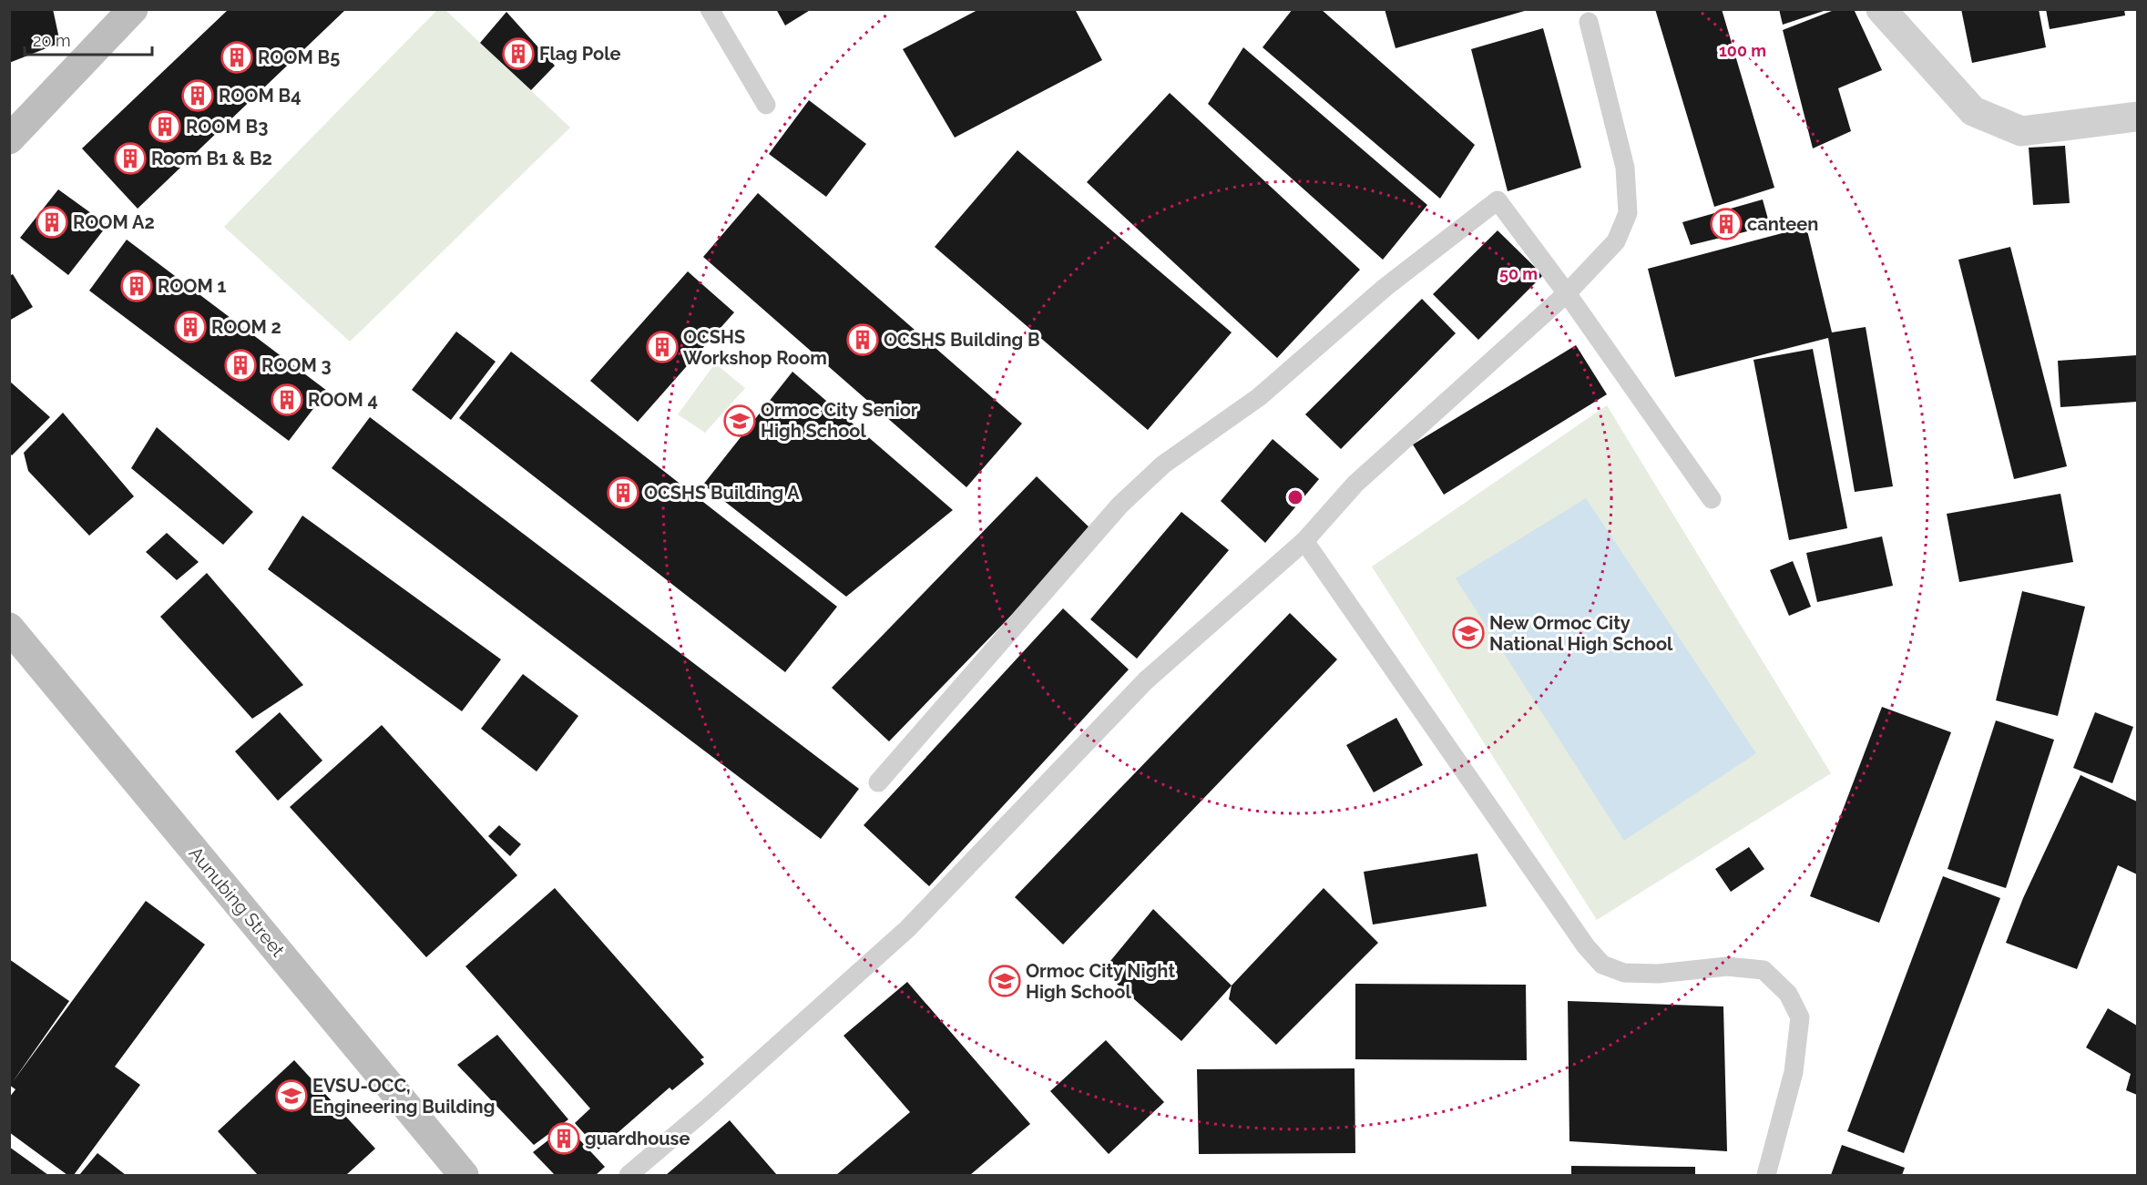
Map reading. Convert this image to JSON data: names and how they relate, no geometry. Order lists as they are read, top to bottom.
{
  "streets": {
    "main road": ["Aunubing Street"]
  },
  "places": {
    "building": [
      "Flag Pole",
      "ROOM B5",
      "ROOM B4",
      "ROOM B3",
      "Room B1 & B2",
      "ROOM A2",
      "canteen",
      "ROOM 1",
      "ROOM 2",
      "OCSHS Building B",
      "OCSHS Workshop Room",
      "ROOM 3",
      "ROOM 4",
      "OCSHS Building A",
      "guardhouse"
    ],
    "school or university": [
      "Ormoc City Senior High School",
      "New Ormoc City National High School",
      "Ormoc City Night High School",
      "EVSU-OCC, Engineering Building"
    ]
  },
  "scale_bar": "20 m",
  "rings": ["100 m", "50 m"]
}
